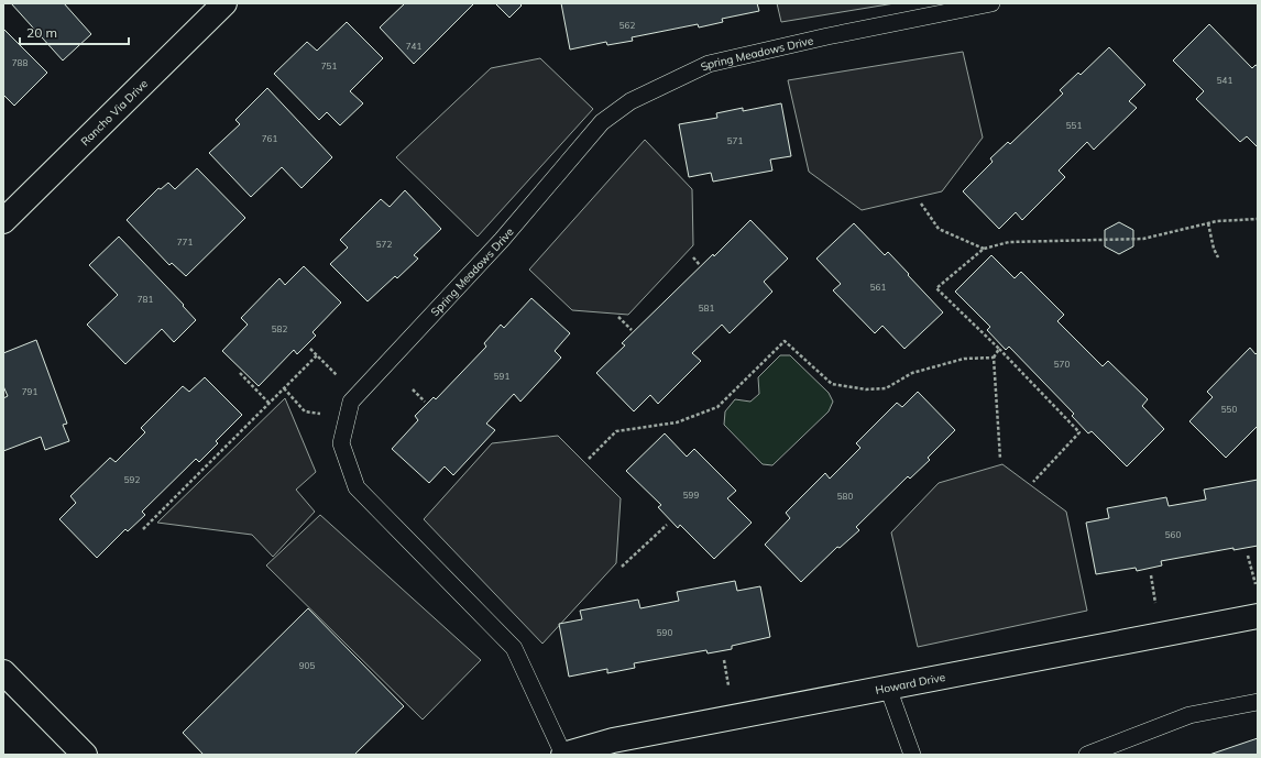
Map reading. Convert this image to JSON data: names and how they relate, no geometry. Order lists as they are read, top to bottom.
{
  "streets": {
    "street": ["Rancho Via Drive", "Howard Drive"],
    "lane": ["Spring Meadows Drive"]
  },
  "crossings": [
    ["Spring Meadows Drive", "Howard Drive"]
  ],
  "house_numbers": [
    "562",
    "741",
    "788",
    "751",
    "541",
    "551",
    "761",
    "571",
    "771",
    "572",
    "561",
    "781",
    "581",
    "582",
    "570",
    "591",
    "791",
    "550",
    "592",
    "599",
    "580",
    "560",
    "590",
    "905"
  ],
  "scale_bar": "20 m"
}
